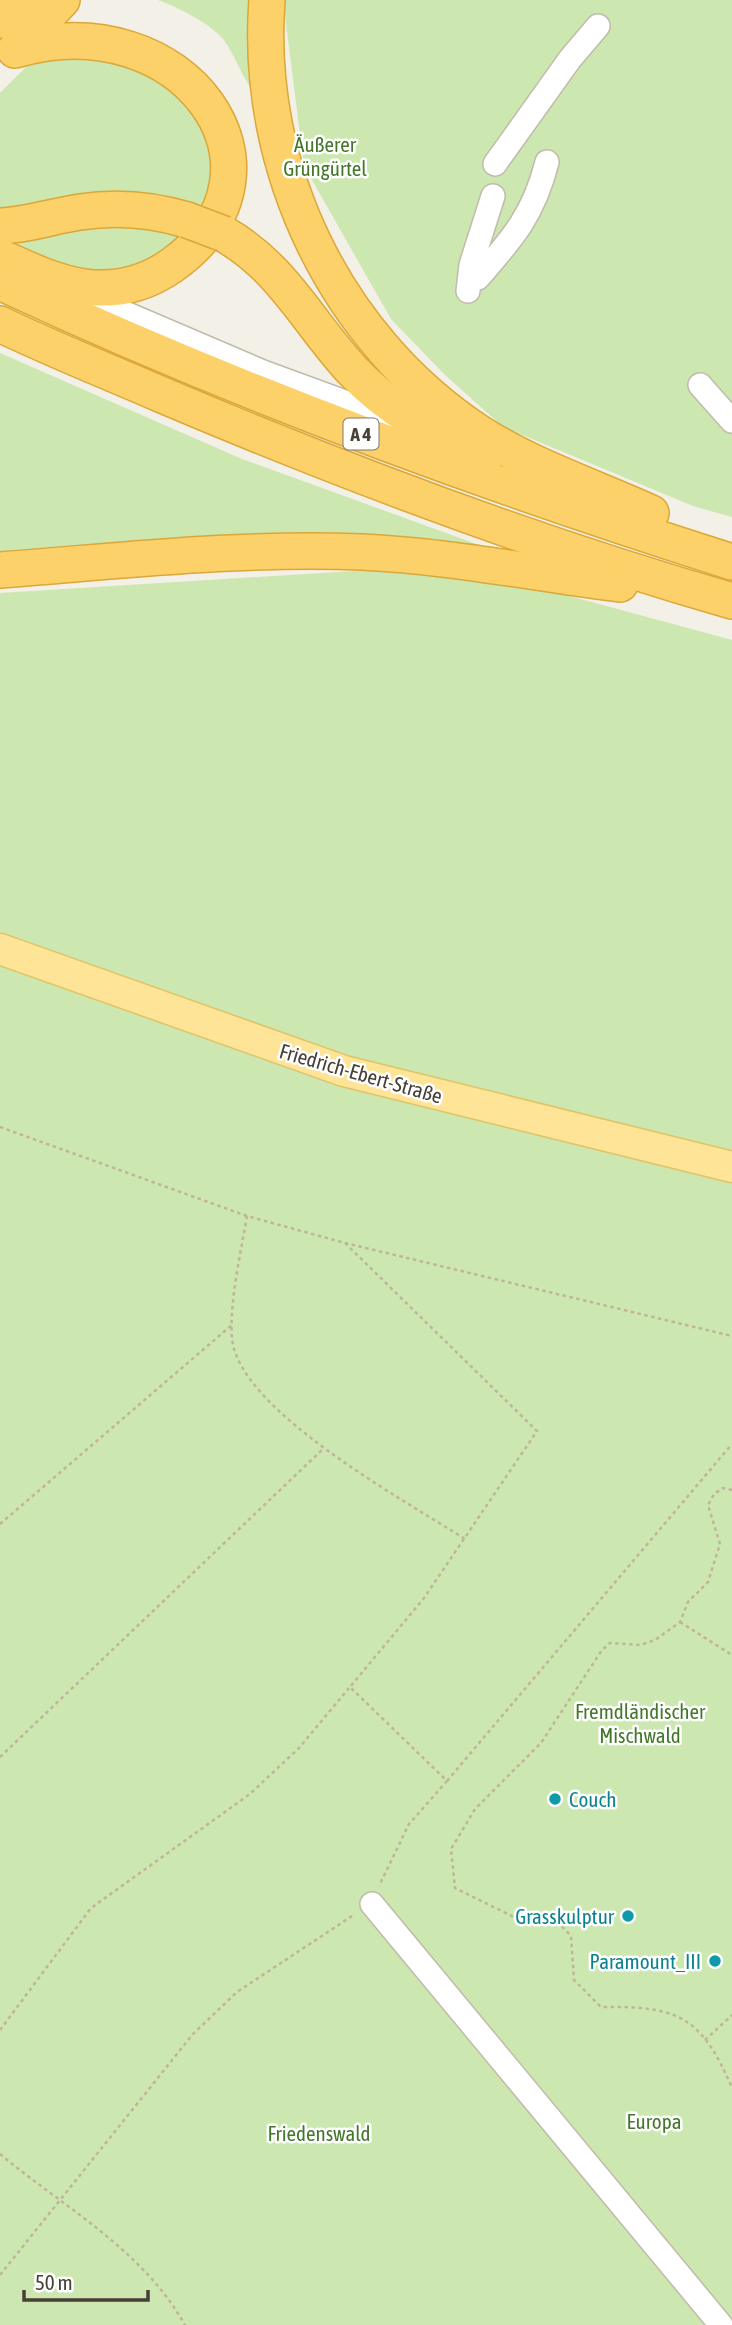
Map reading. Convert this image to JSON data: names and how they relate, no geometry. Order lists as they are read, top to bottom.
{
  "streets": {
    "highway": ["A 4"],
    "main road": ["Friedrich-Ebert-Straße"]
  },
  "parks": [
    "Äußerer Grüngürtel",
    "Fremdländischer Mischwald",
    "Europa",
    "Friedenswald"
  ],
  "places": ["Couch", "Grasskulptur", "Paramount_III"],
  "scale_bar": "50 m"
}
